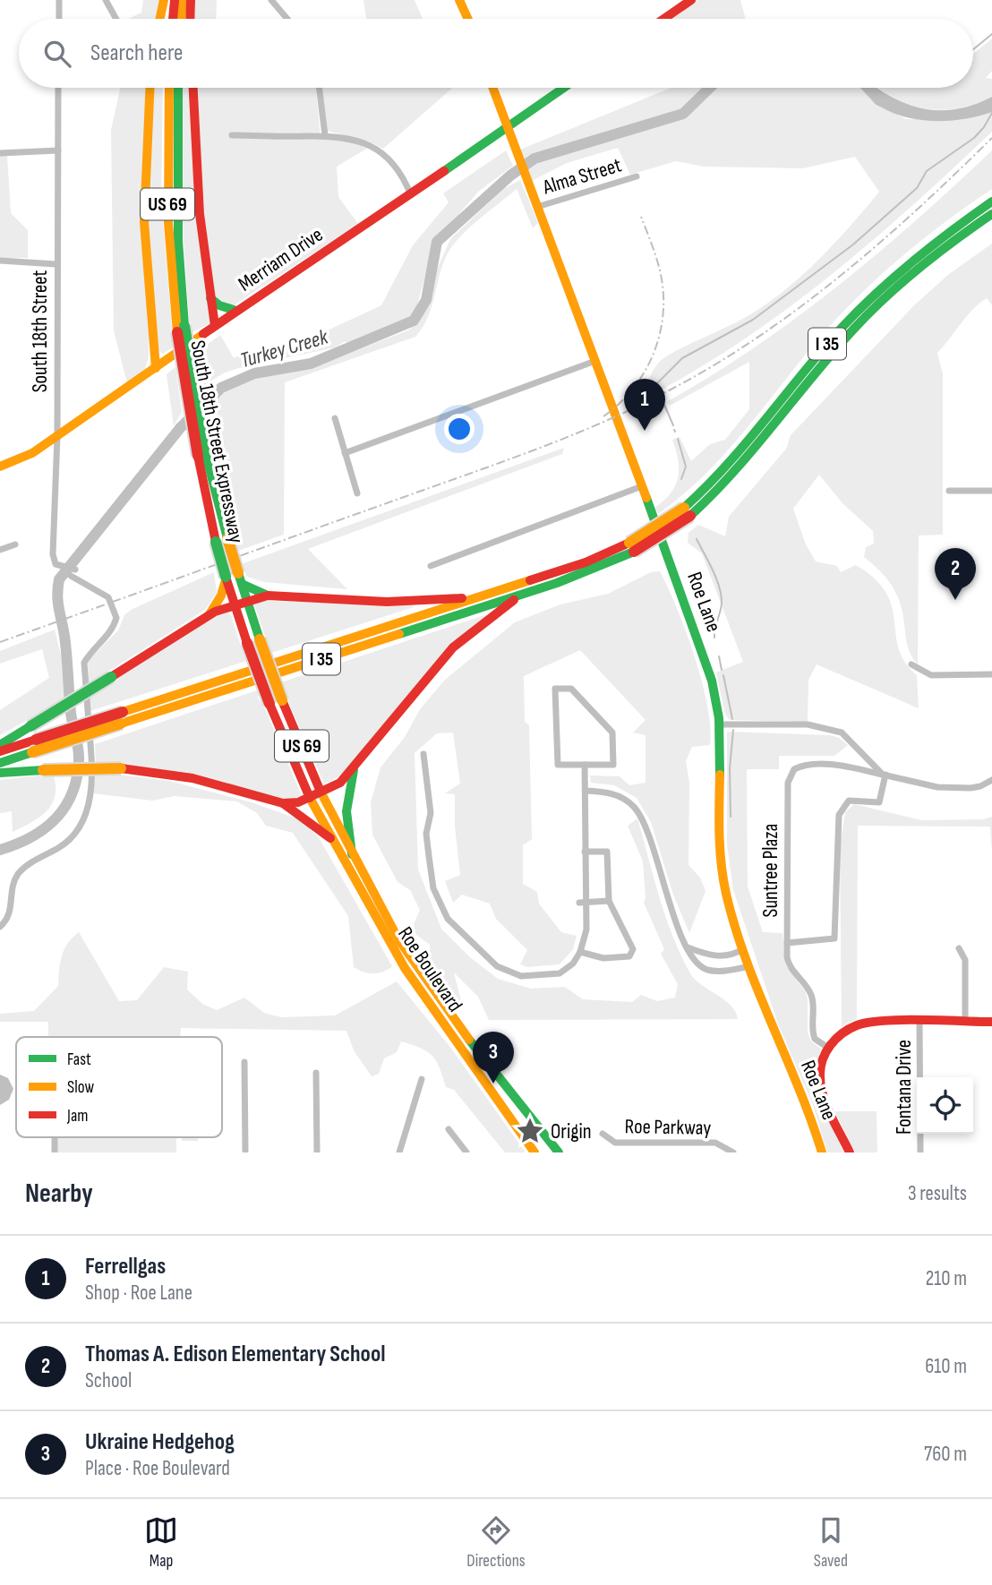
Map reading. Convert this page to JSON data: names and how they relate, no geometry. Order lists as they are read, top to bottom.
{
  "streets": {
    "main road": [
      "US 69",
      "Merriam Drive",
      "I 35",
      "South 18th Street Expressway",
      "Roe Lane",
      "Roe Boulevard"
    ],
    "street": [
      "Alma Street",
      "South 18th Street",
      "Suntree Plaza",
      "Fontana Drive",
      "Roe Parkway"
    ]
  },
  "crossings": [
    ["Alma Street", "Roe Lane"],
    ["US 69", "South 18th Street Expressway"],
    ["US 69", "Roe Boulevard"],
    ["Merriam Drive", "South 18th Street"],
    ["Merriam Drive", "Roe Lane"],
    ["South 18th Street Expressway", "Roe Boulevard"]
  ],
  "water": ["Turkey Creek"],
  "places": {
    "place": ["Origin"]
  },
  "legend": ["Fast", "Slow", "Jam"],
  "page": {
    "search": "Search here",
    "pins": ["1", "2", "3"],
    "heading": ["Nearby", "3 results"],
    "list": [
      {
        "mark": "1",
        "name": "Ferrellgas",
        "note": "Shop · Roe Lane",
        "value": "210 m"
      },
      {
        "mark": "2",
        "name": "Thomas A. Edison Elementary School",
        "note": "School",
        "value": "610 m"
      },
      {
        "mark": "3",
        "name": "Ukraine Hedgehog",
        "note": "Place · Roe Boulevard",
        "value": "760 m"
      }
    ],
    "nav": ["Map", "Directions", "Saved"]
  }
}
